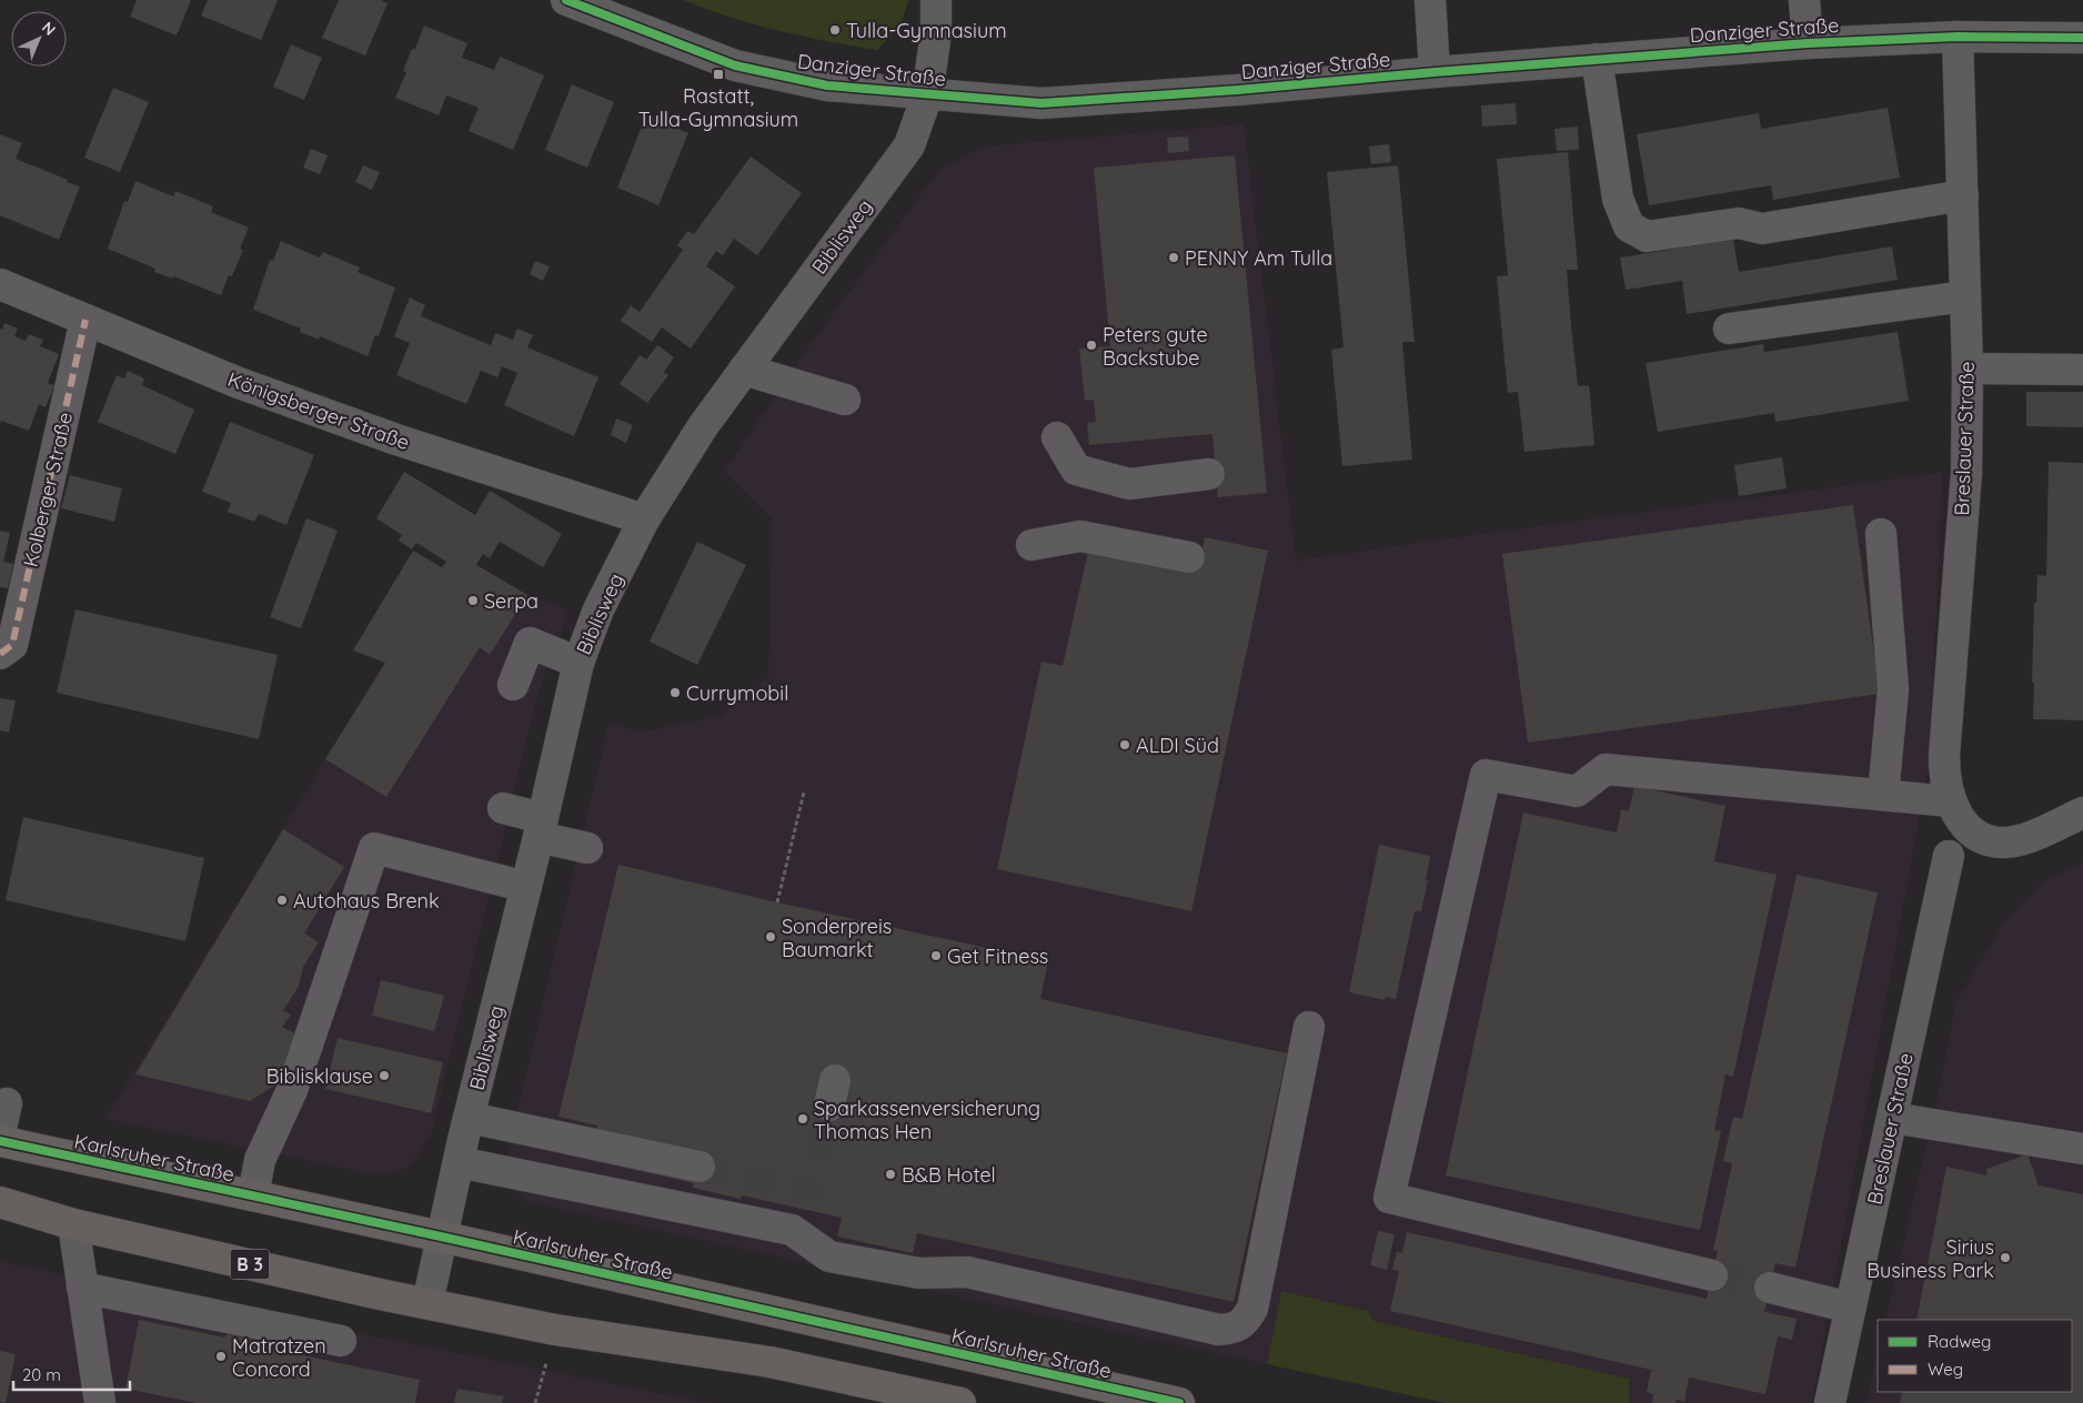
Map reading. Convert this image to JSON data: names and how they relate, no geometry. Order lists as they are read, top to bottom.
{
  "streets": {
    "main road": ["Karlsruher Straße", "B 3"],
    "street": [
      "Danziger Straße",
      "Biblisweg",
      "Königsberger Straße",
      "Breslauer Straße",
      "Kolberger Straße"
    ]
  },
  "crossings": [
    ["Danziger Straße", "Biblisweg"],
    ["Danziger Straße", "Breslauer Straße"],
    ["Biblisweg", "Königsberger Straße"],
    ["Biblisweg", "Karlsruher Straße"],
    ["Biblisweg", "B 3"],
    ["Königsberger Straße", "Kolberger Straße"]
  ],
  "places": {
    "other": [
      "Tulla-Gymnasium",
      "PENNY Am Tulla",
      "Peters gute Backstube",
      "Serpa",
      "Currymobil",
      "ALDI Süd",
      "Autohaus Brenk",
      "Sonderpreis Baumarkt",
      "Get Fitness",
      "Biblisklause",
      "Sparkassenversicherung Thomas Hen",
      "B&B Hotel",
      "Sirius Business Park",
      "Matratzen Concord"
    ],
    "transit": ["Rastatt, Tulla-Gymnasium"]
  },
  "legend": ["Radweg", "Weg"],
  "scale_bar": "20 m",
  "north": "top right"
}
